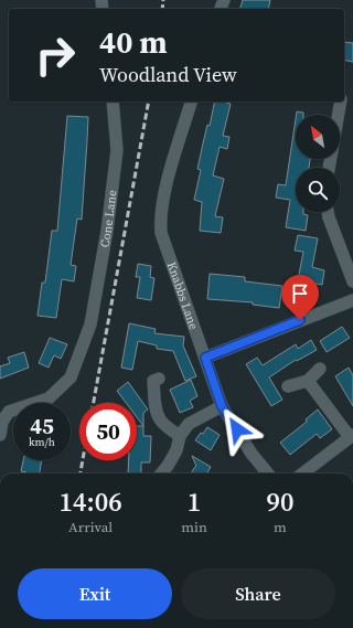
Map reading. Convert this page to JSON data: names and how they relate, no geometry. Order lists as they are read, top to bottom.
{
  "streets": {
    "street": ["Cone Lane", "Knabbs Lane"]
  },
  "north": "top left",
  "page": {
    "turn": ["40 m", "Woodland View"],
    "speed": "45 km/h",
    "limit": "50",
    "eta": [
      "14:06",
      "Arrival",
      "1",
      "min",
      "90",
      "m"
    ],
    "buttons": ["Exit", "Share"]
  }
}
